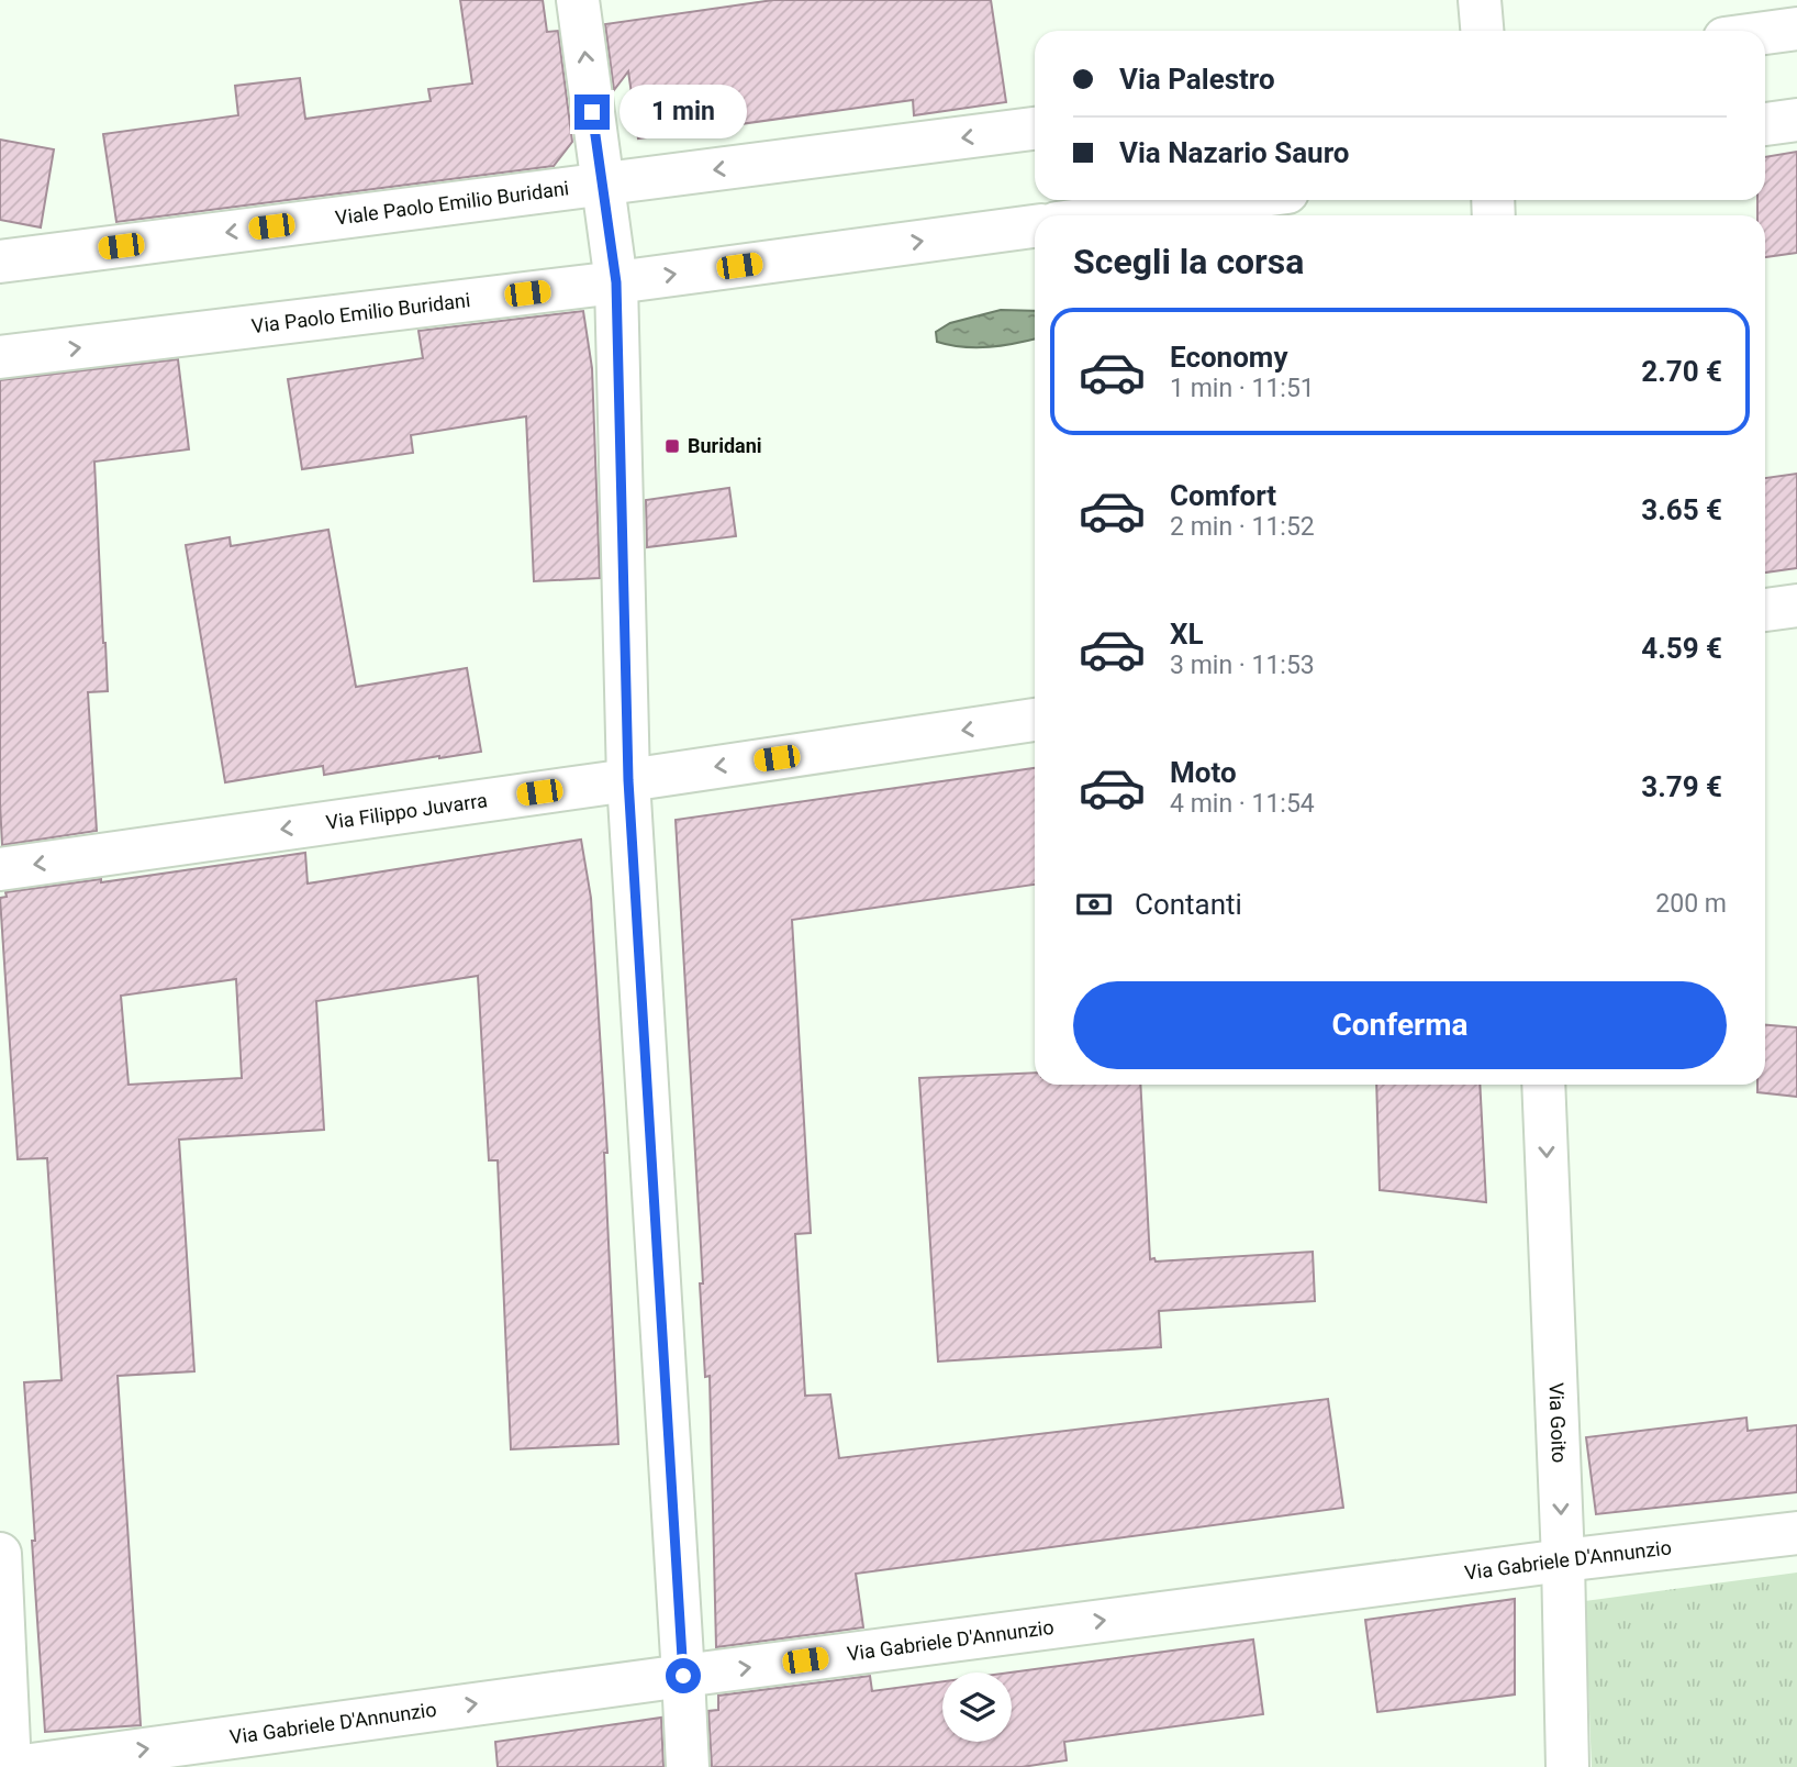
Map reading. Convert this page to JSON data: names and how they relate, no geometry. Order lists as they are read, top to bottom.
{
  "streets": {
    "street": [
      "Viale Paolo Emilio Buridani",
      "Via Paolo Emilio Buridani",
      "Via Filippo Juvarra",
      "Via Goito",
      "Via Gabriele D'Annunzio"
    ]
  },
  "crossings": [
    ["Via Goito", "Via Gabriele D'Annunzio"]
  ],
  "one_way": [
    "Viale Paolo Emilio Buridani",
    "Via Paolo Emilio Buridani",
    "Via Filippo Juvarra",
    "Via Goito",
    "Via Gabriele D'Annunzio"
  ],
  "places": {
    "transit": ["Buridani"]
  },
  "page": {
    "banner": ["Via Palestro", "Via Nazario Sauro"],
    "bubble": "1 min",
    "heading": "Scegli la corsa",
    "list": [
      {
        "name": "Economy",
        "note": "1 min · 11:51",
        "value": "2.70 €"
      },
      {
        "name": "Comfort",
        "note": "2 min · 11:52",
        "value": "3.65 €"
      },
      {
        "name": "XL",
        "note": "3 min · 11:53",
        "value": "4.59 €"
      },
      {
        "name": "Moto",
        "note": "4 min · 11:54",
        "value": "3.79 €"
      }
    ],
    "pay": ["Contanti", "200 m"],
    "buttons": "Conferma"
  }
}
